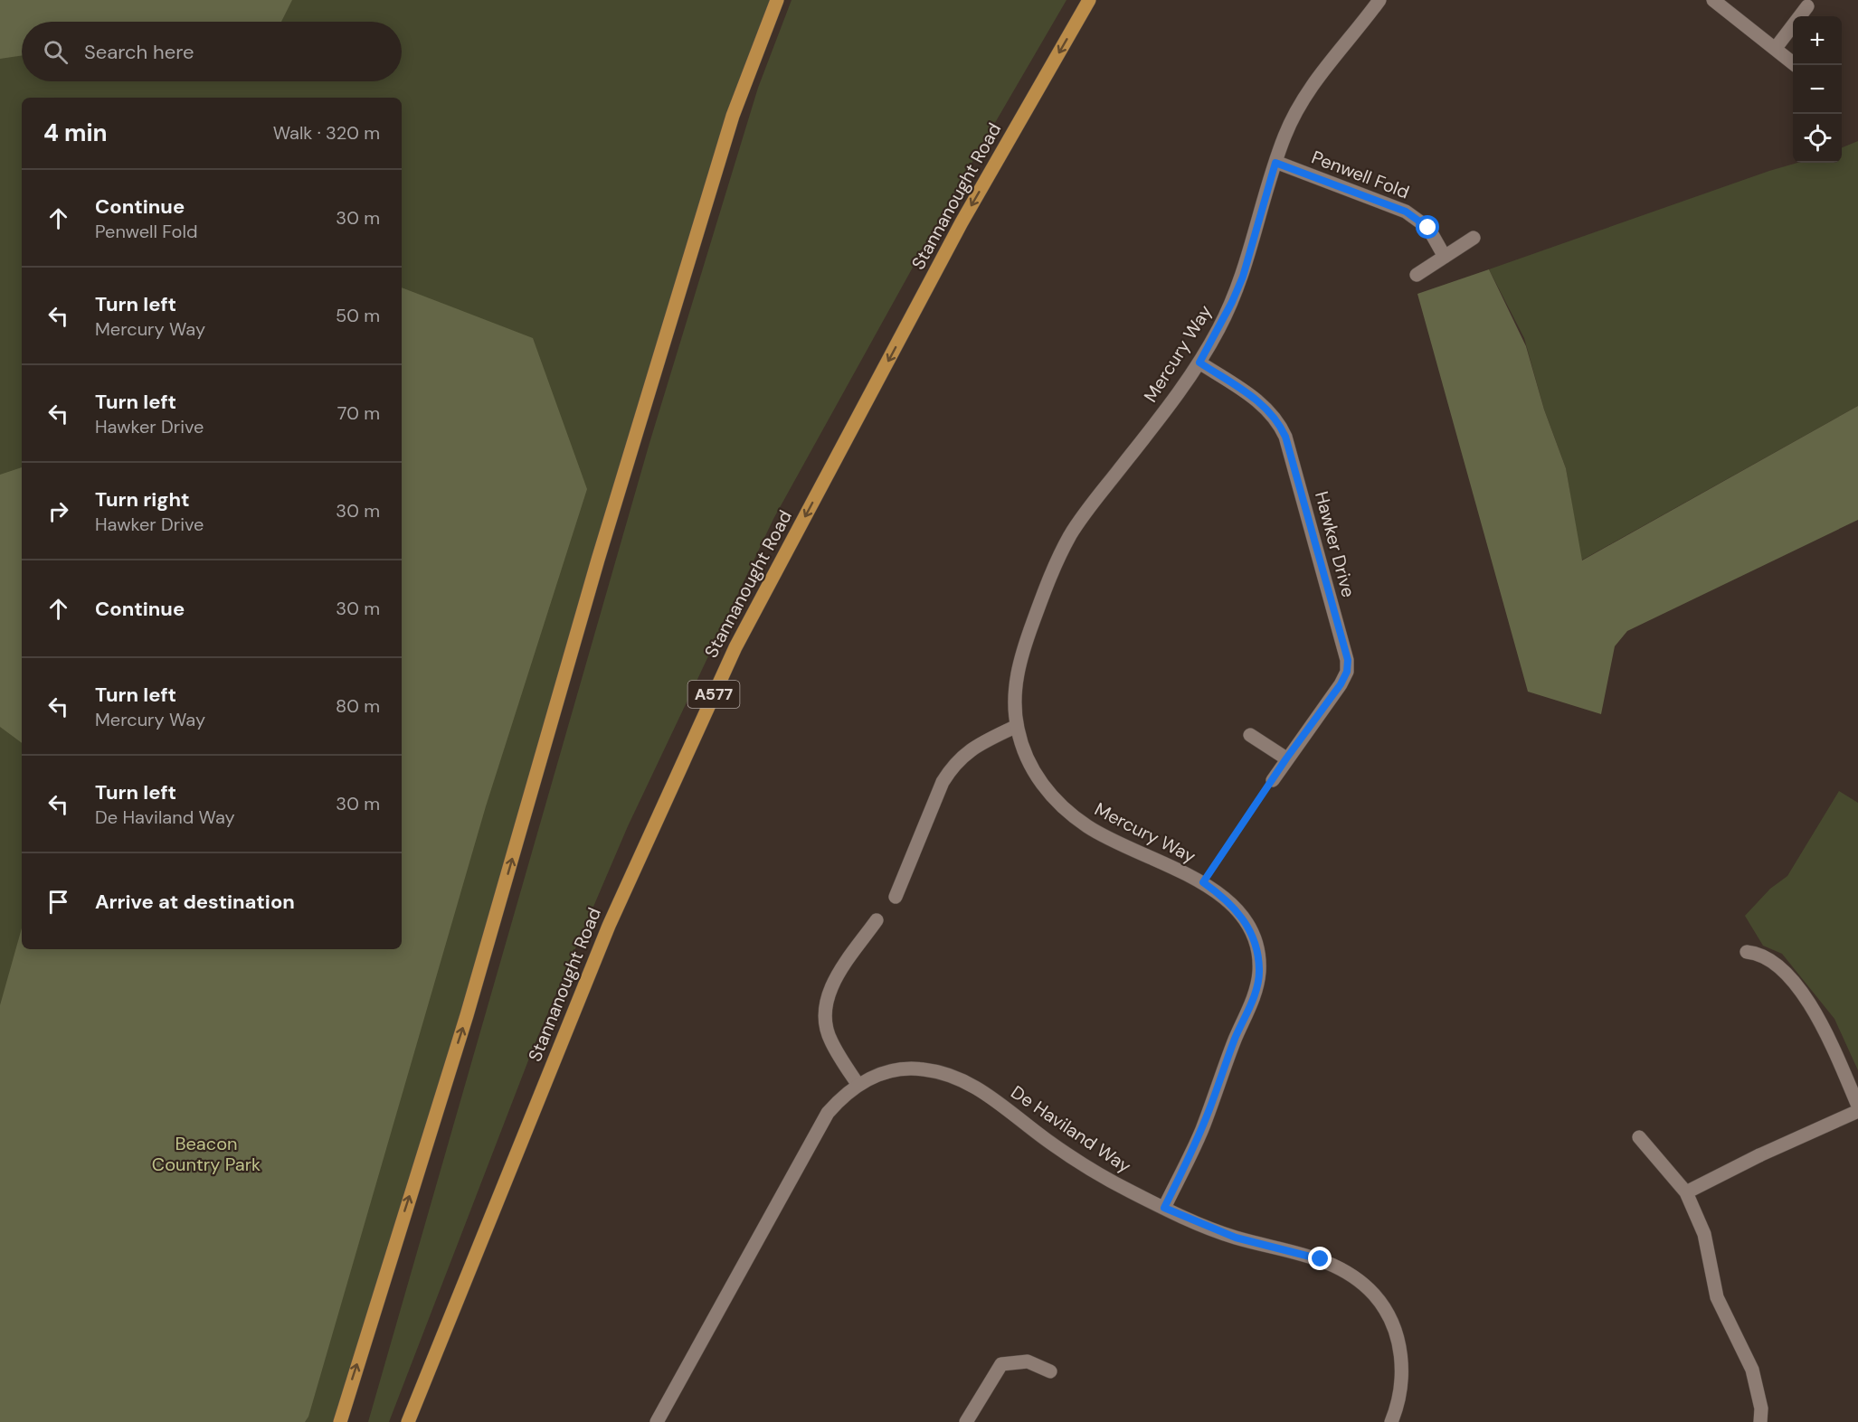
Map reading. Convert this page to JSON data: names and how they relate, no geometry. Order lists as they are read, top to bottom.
{
  "streets": {
    "main road": ["Stannanought Road", "A577"],
    "street": [
      "Penwell Fold",
      "Mercury Way",
      "Hawker Drive",
      "De Haviland Way"
    ]
  },
  "crossings": [
    ["Penwell Fold", "Mercury Way"],
    ["Mercury Way", "Hawker Drive"],
    ["Mercury Way", "De Haviland Way"]
  ],
  "parks": ["Beacon Country Park"],
  "page": {
    "map_buttons": ["+", "−"],
    "search": "Search here",
    "heading": ["4 min", "Walk · 320 m"],
    "list": [
      ["Continue", "Penwell Fold", "30 m"],
      ["Turn left", "Mercury Way", "50 m"],
      ["Turn left", "Hawker Drive", "70 m"],
      ["Turn right", "Hawker Drive", "30 m"],
      ["Continue", "30 m"],
      ["Turn left", "Mercury Way", "80 m"],
      ["Turn left", "De Haviland Way", "30 m"],
      "Arrive at destination"
    ]
  }
}
